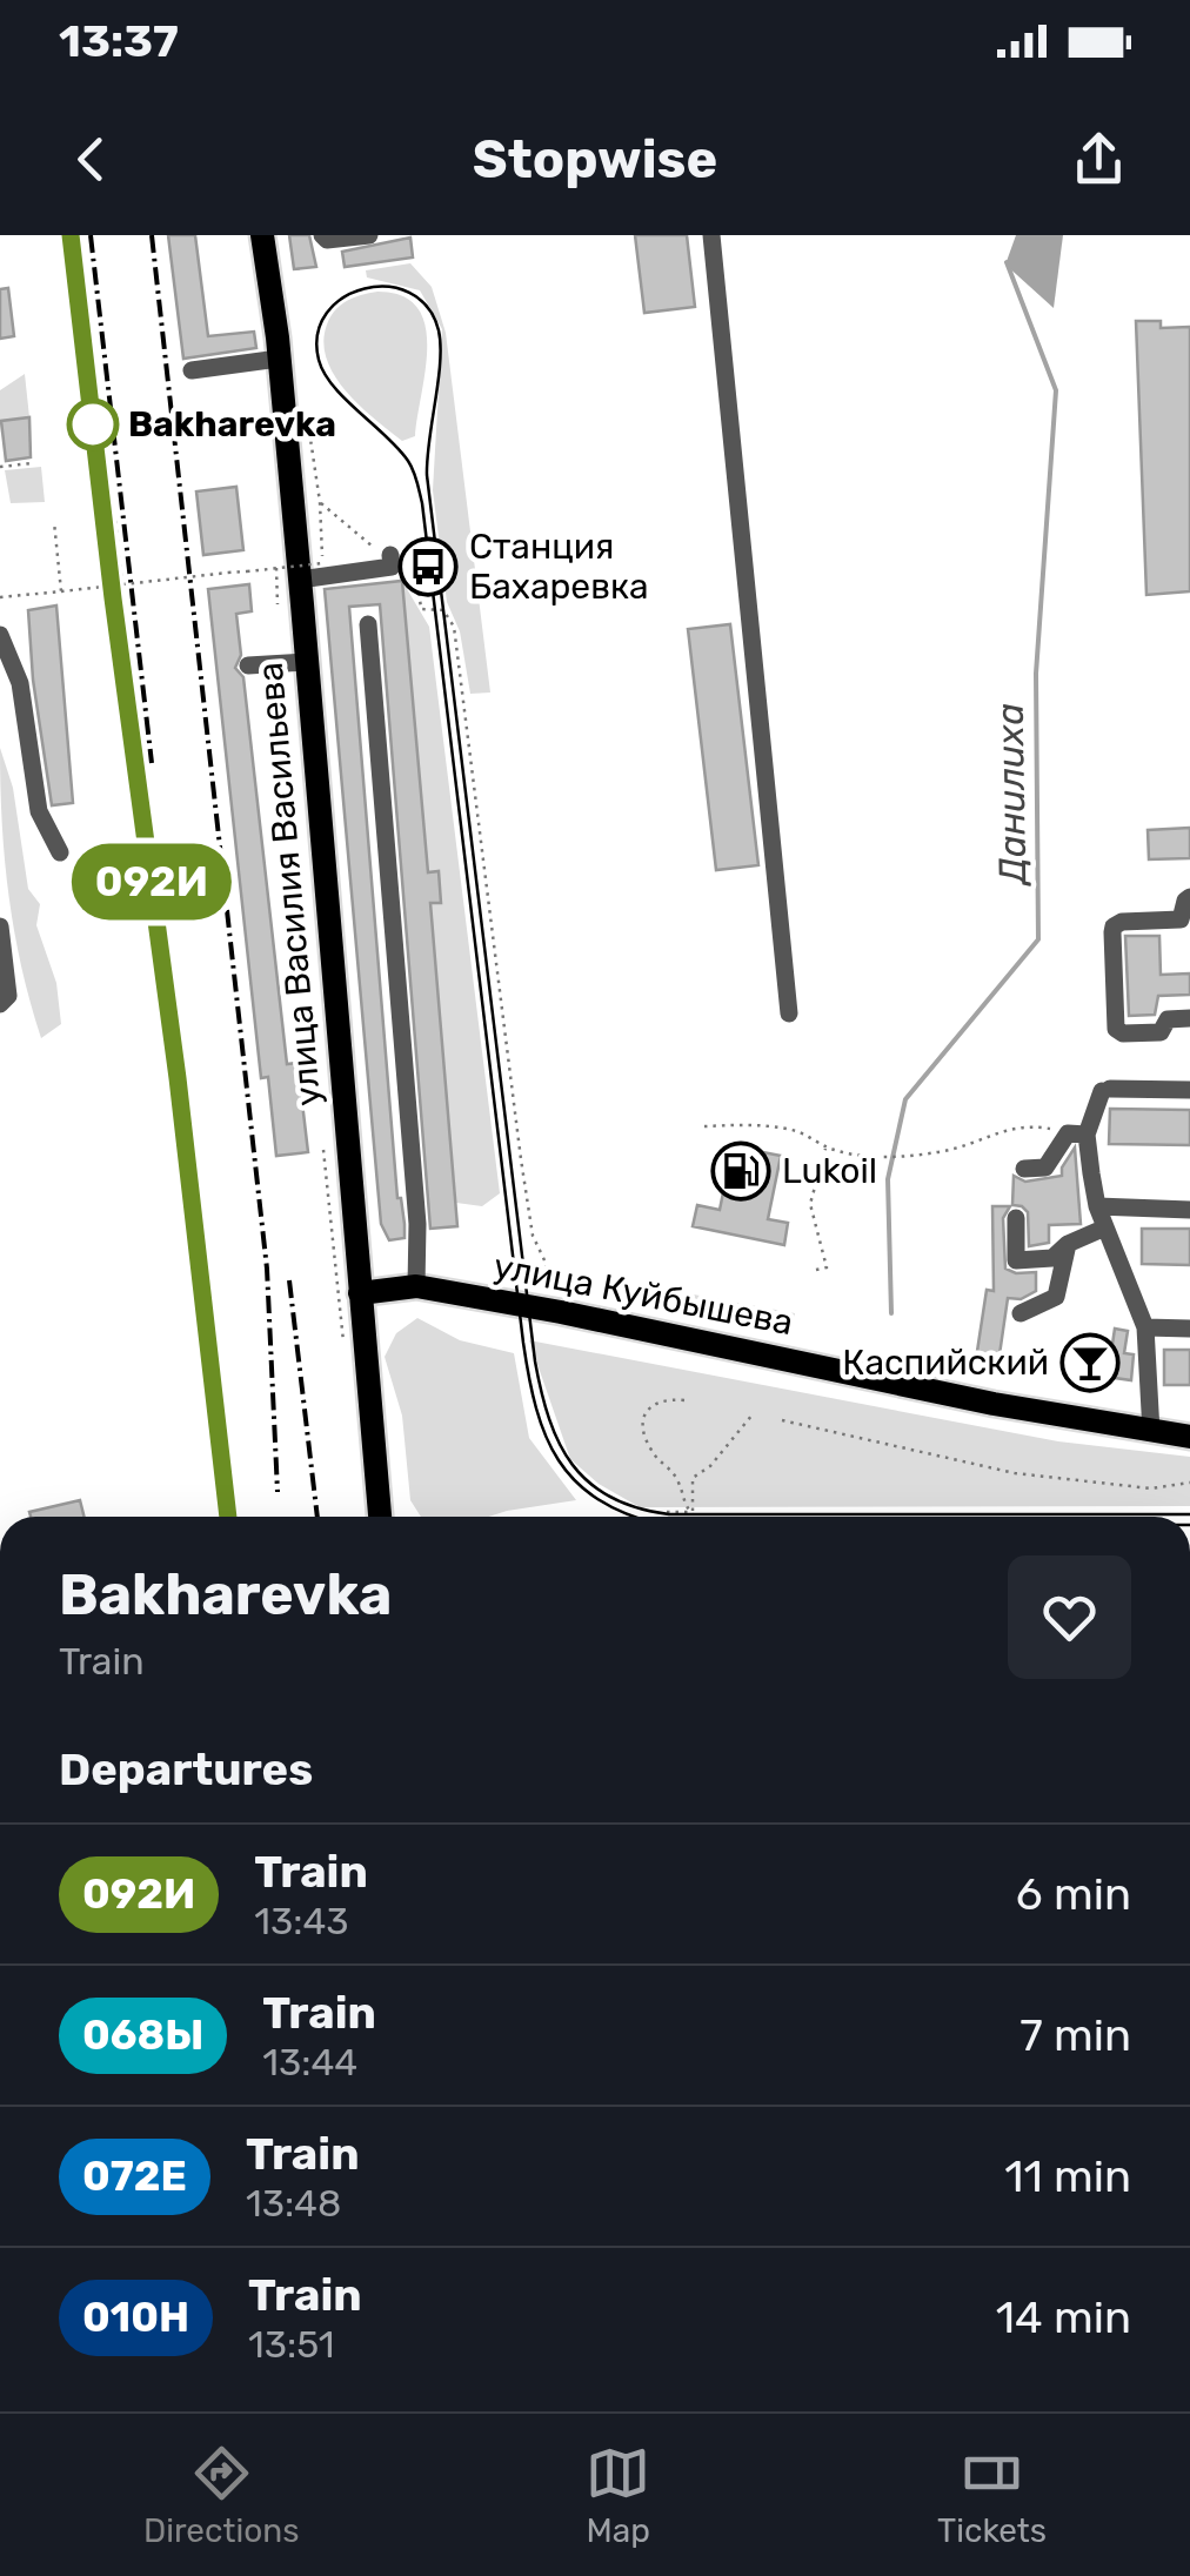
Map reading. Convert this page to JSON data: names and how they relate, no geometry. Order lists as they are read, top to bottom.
{
  "streets": {
    "main road": ["улица Василия Васильева", "улица Куйбышева"]
  },
  "crossings": [
    ["улица Василия Васильева", "улица Куйбышева"]
  ],
  "water": ["Данилиха"],
  "places": {
    "other": ["Bakharevka"],
    "bus stop": ["Станция Бахаревка"],
    "fuel station": ["Lukoil"],
    "bar": ["Каспийский"]
  },
  "page": {
    "status": "13:37",
    "header": "Stopwise",
    "on_map": "092И",
    "heading": [
      ["Bakharevka", "Train"],
      "Departures"
    ],
    "list": [
      {
        "mark": "092И",
        "name": "Train",
        "note": "13:43",
        "value": "6 min"
      },
      {
        "mark": "068Ы",
        "name": "Train",
        "note": "13:44",
        "value": "7 min"
      },
      {
        "mark": "072Е",
        "name": "Train",
        "note": "13:48",
        "value": "11 min"
      },
      {
        "mark": "010Н",
        "name": "Train",
        "note": "13:51",
        "value": "14 min"
      }
    ],
    "tabs": ["Directions", "Map", "Tickets"]
  }
}
